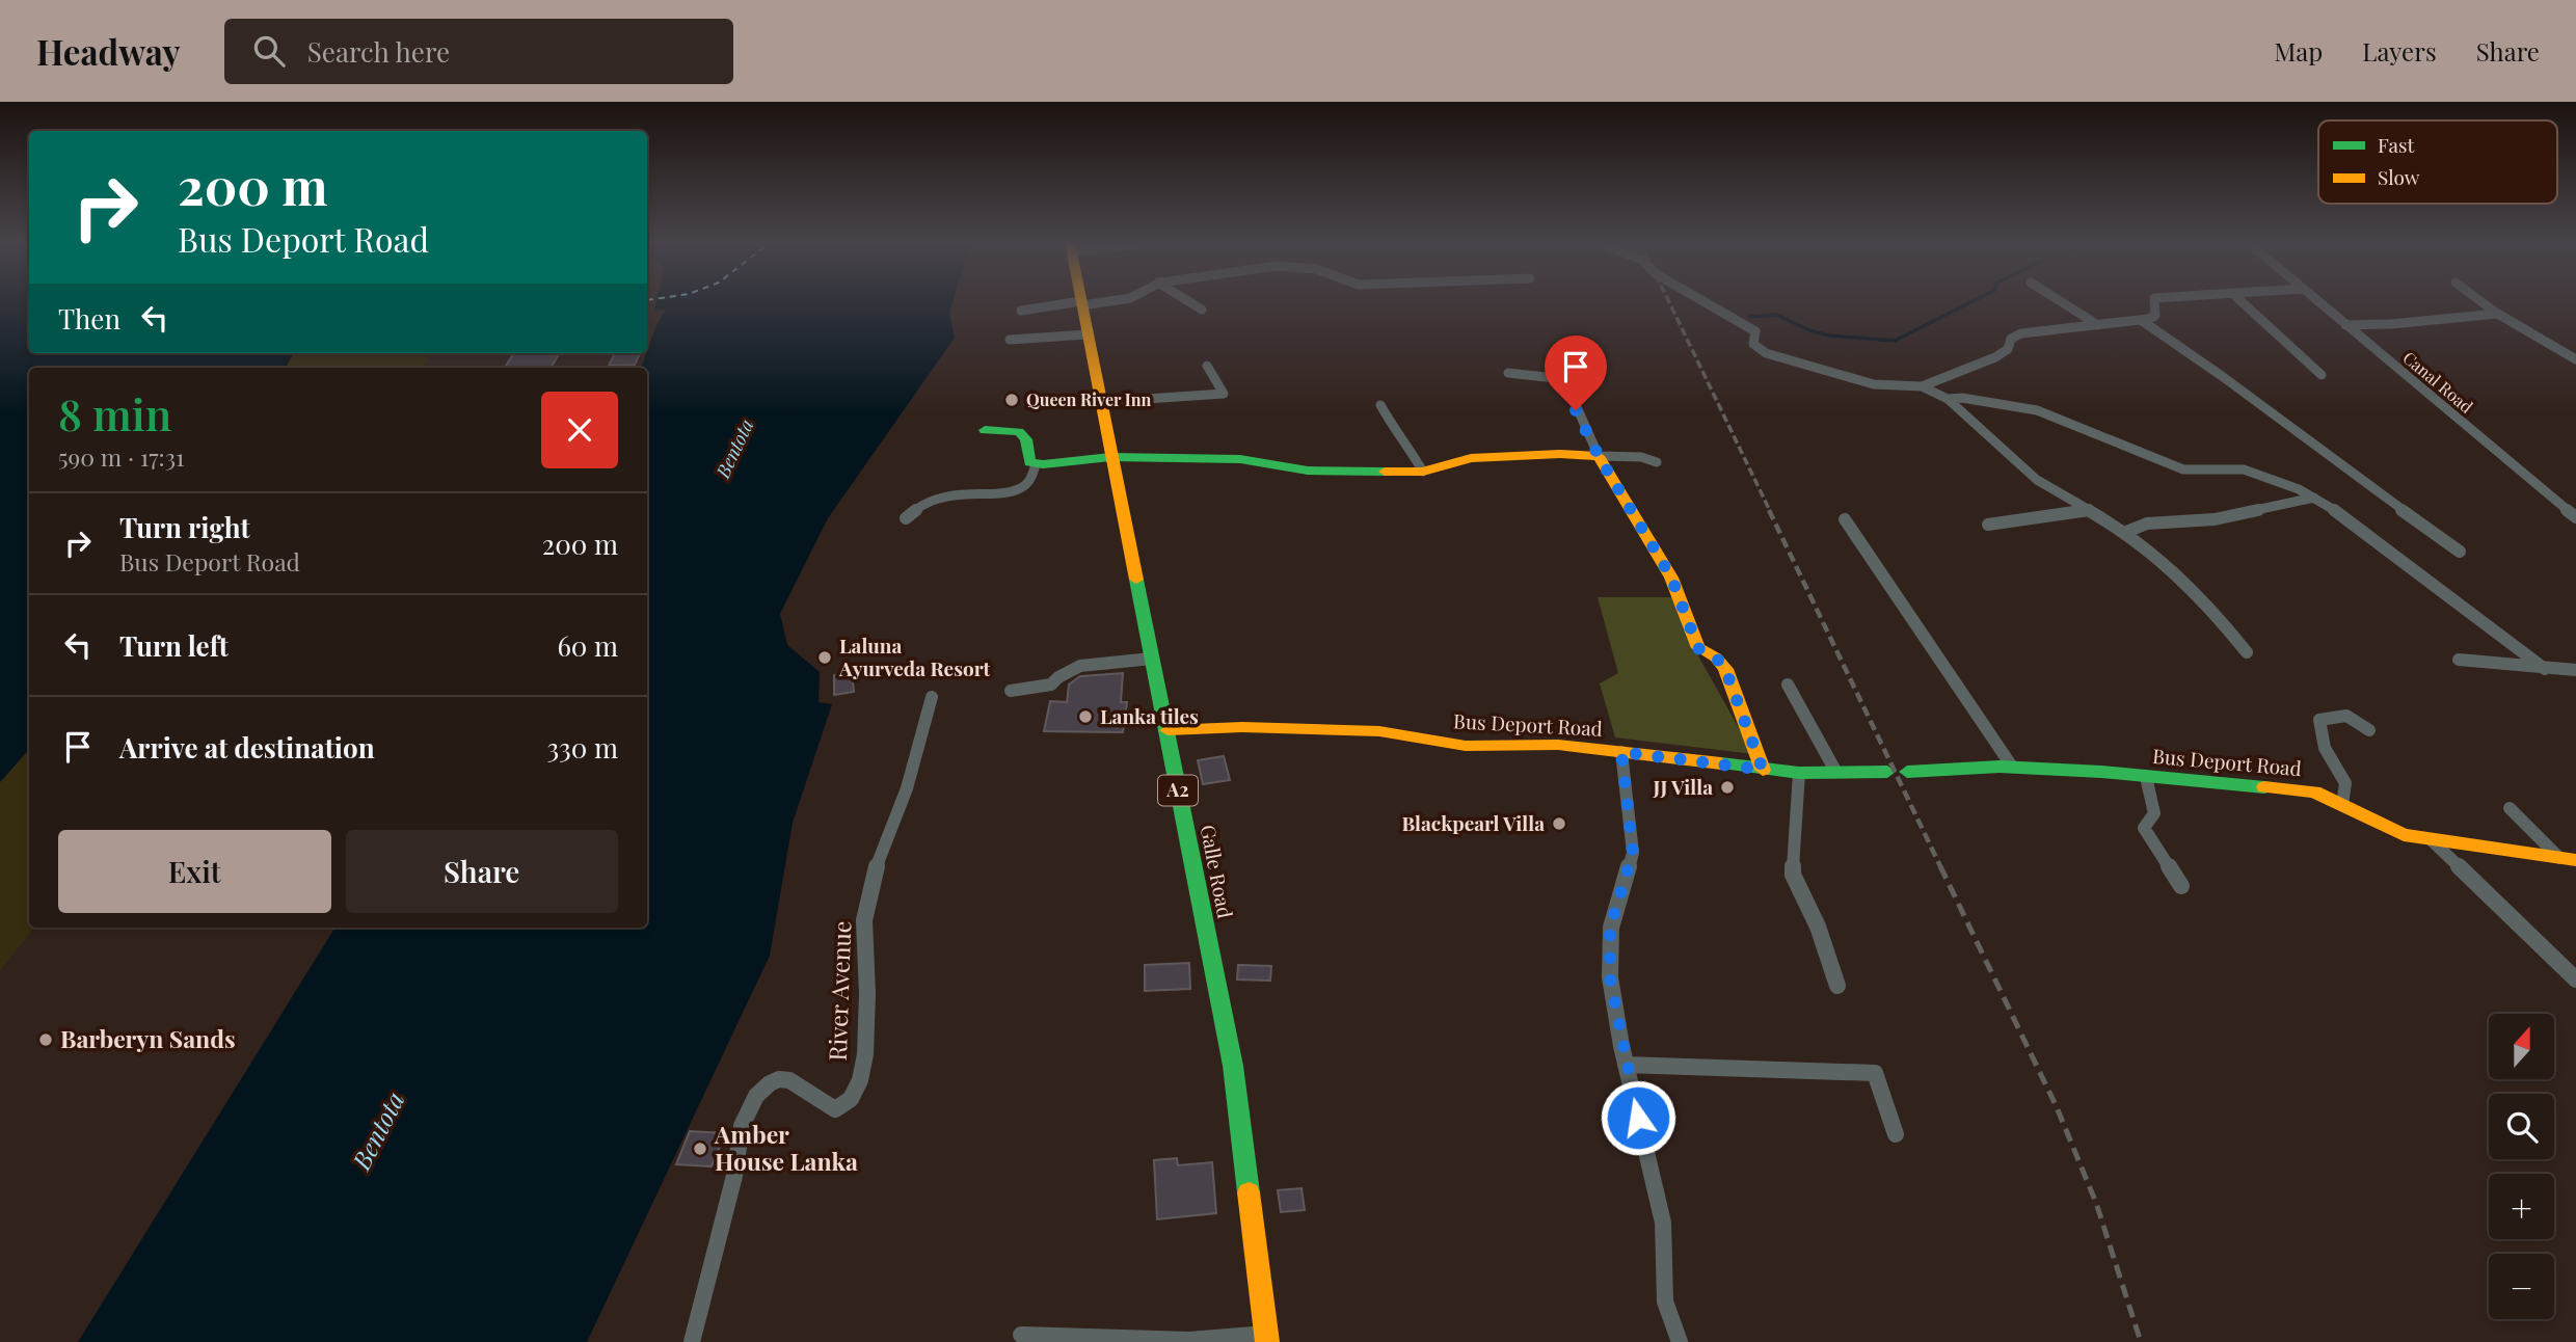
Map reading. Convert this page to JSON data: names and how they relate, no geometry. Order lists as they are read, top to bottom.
{
  "streets": {
    "main road": ["Bus Deport Road", "A2", "Galle Road"],
    "street": ["Canal Road", "River Avenue"]
  },
  "crossings": [
    ["Bus Deport Road", "Galle Road"]
  ],
  "water": ["Bentota"],
  "places": [
    "Queen River Inn",
    "Laluna Ayurveda Resort",
    "Lanka tiles",
    "JJ Villa",
    "Blackpearl Villa",
    "Barberyn Sands",
    "Amber House Lanka"
  ],
  "legend": ["Fast", "Slow"],
  "north": "top",
  "page": {
    "header": "Headway",
    "search": "Search here",
    "nav": ["Map", "Layers", "Share"],
    "turn": ["200 m", "Bus Deport Road"],
    "then": "Then",
    "heading": ["8 min", "590 m · 17:31"],
    "list": [
      {
        "name": "Turn right",
        "note": "Bus Deport Road",
        "value": "200 m"
      },
      {
        "name": "Turn left",
        "value": "60 m"
      },
      {
        "name": "Arrive at destination",
        "value": "330 m"
      }
    ],
    "buttons": ["Exit", "Share"],
    "map_buttons": ["+", "−"]
  }
}
